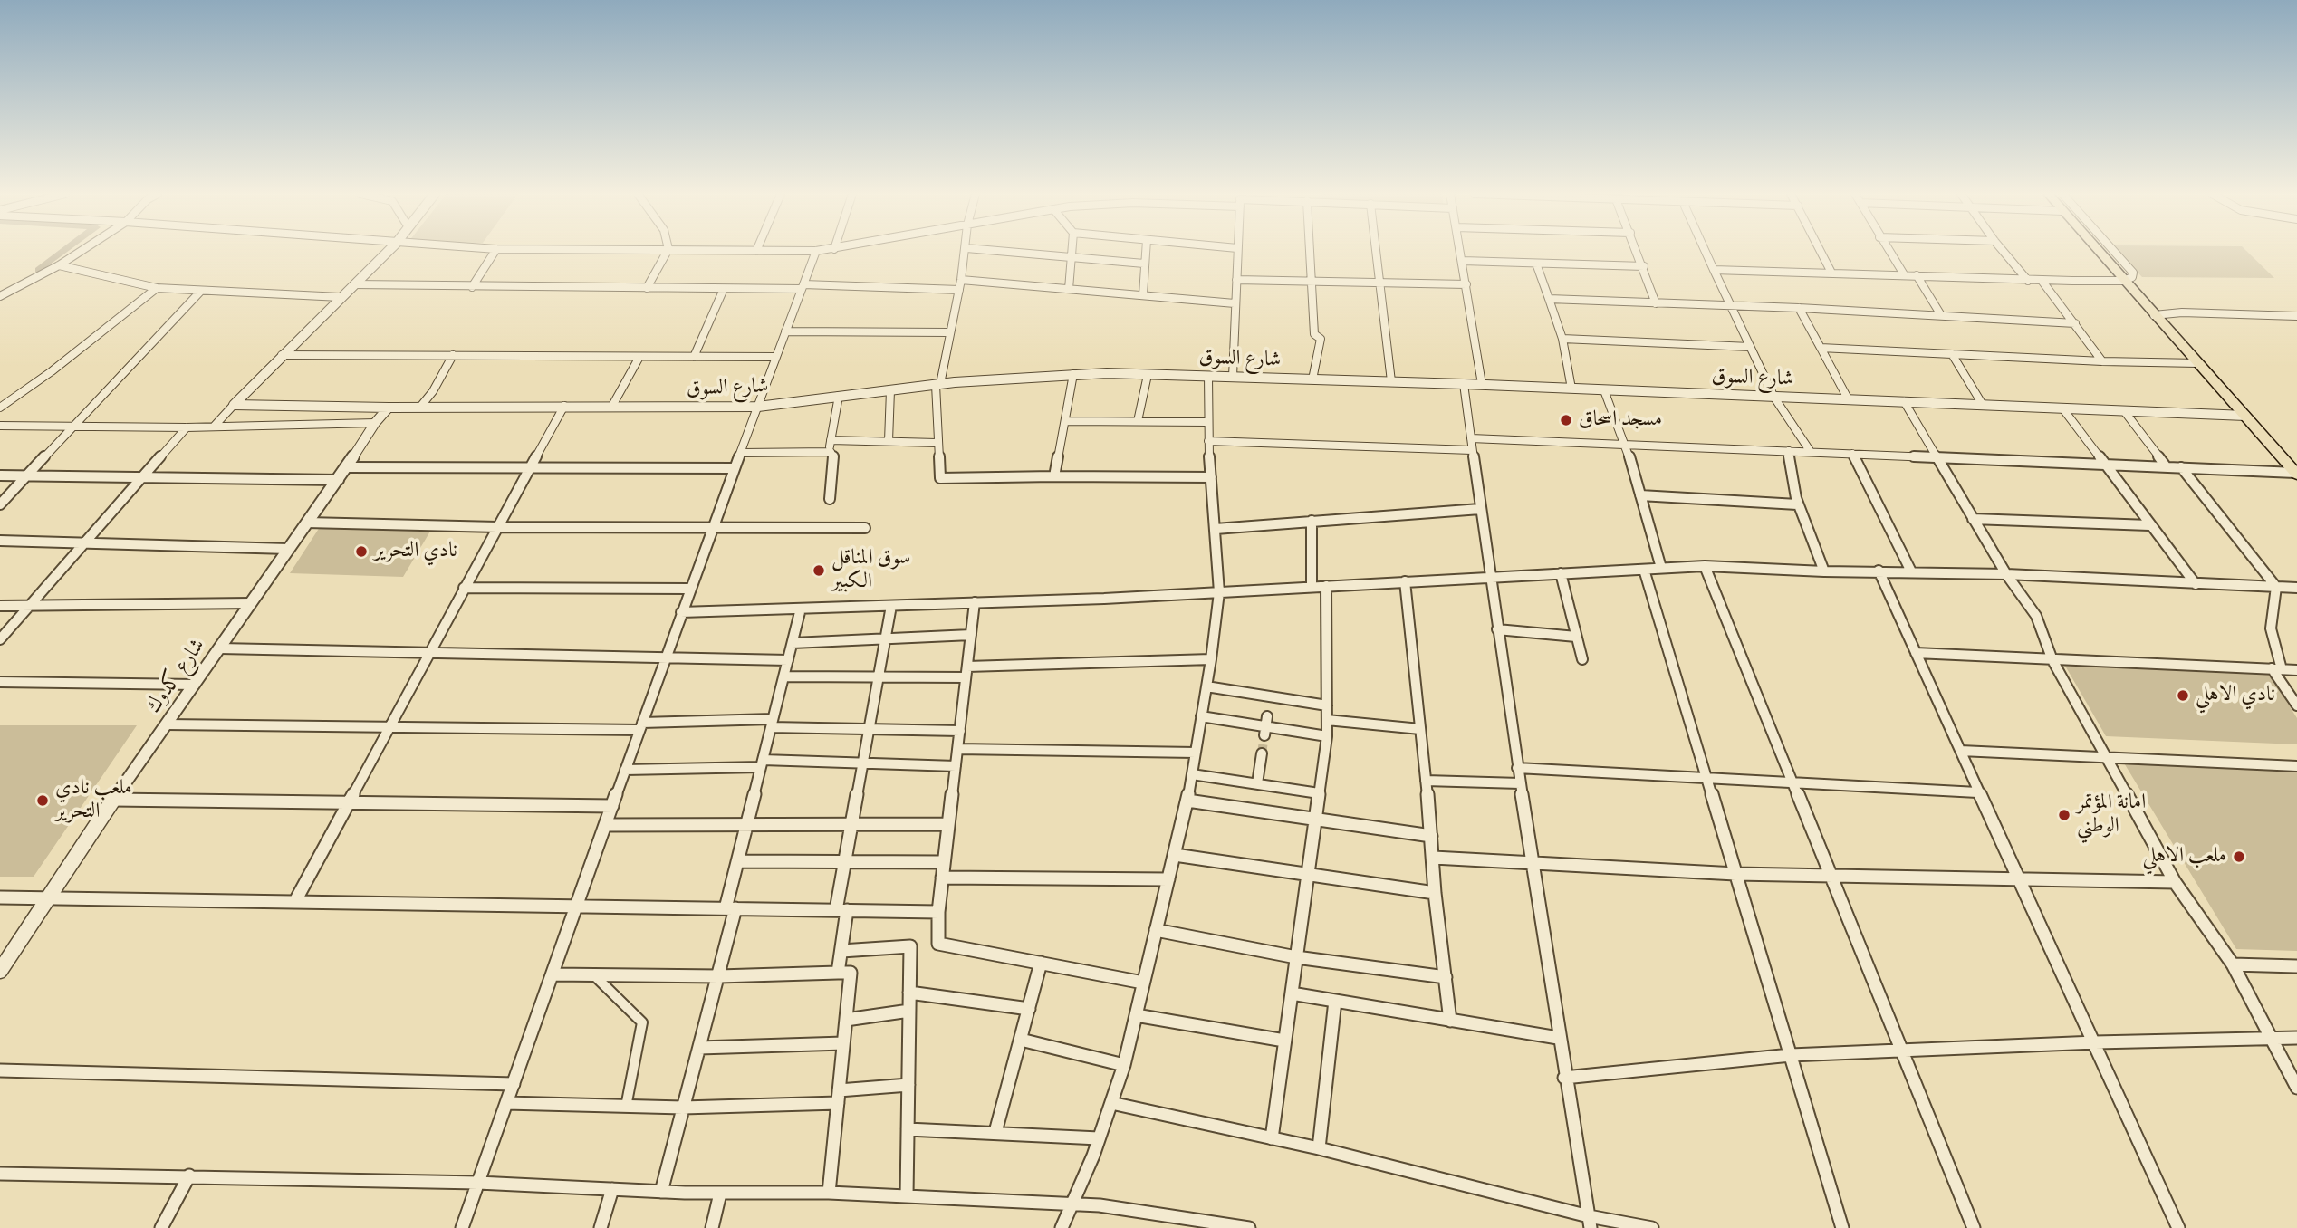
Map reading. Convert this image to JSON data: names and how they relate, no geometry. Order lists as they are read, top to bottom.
{
  "streets": {
    "street": ["شارع السوق", "شارع كدوك"]
  },
  "crossings": [
    ["شارع السوق", "شارع كدوك"]
  ],
  "places": [
    "مسجد اسحاق",
    "نادي التحرير",
    "سوق المناقل الكبير",
    "نادي الاهلي",
    "ملعب نادي التحرير",
    "امانة المؤتمر الوطني",
    "ملعب الاهلي"
  ]
}
